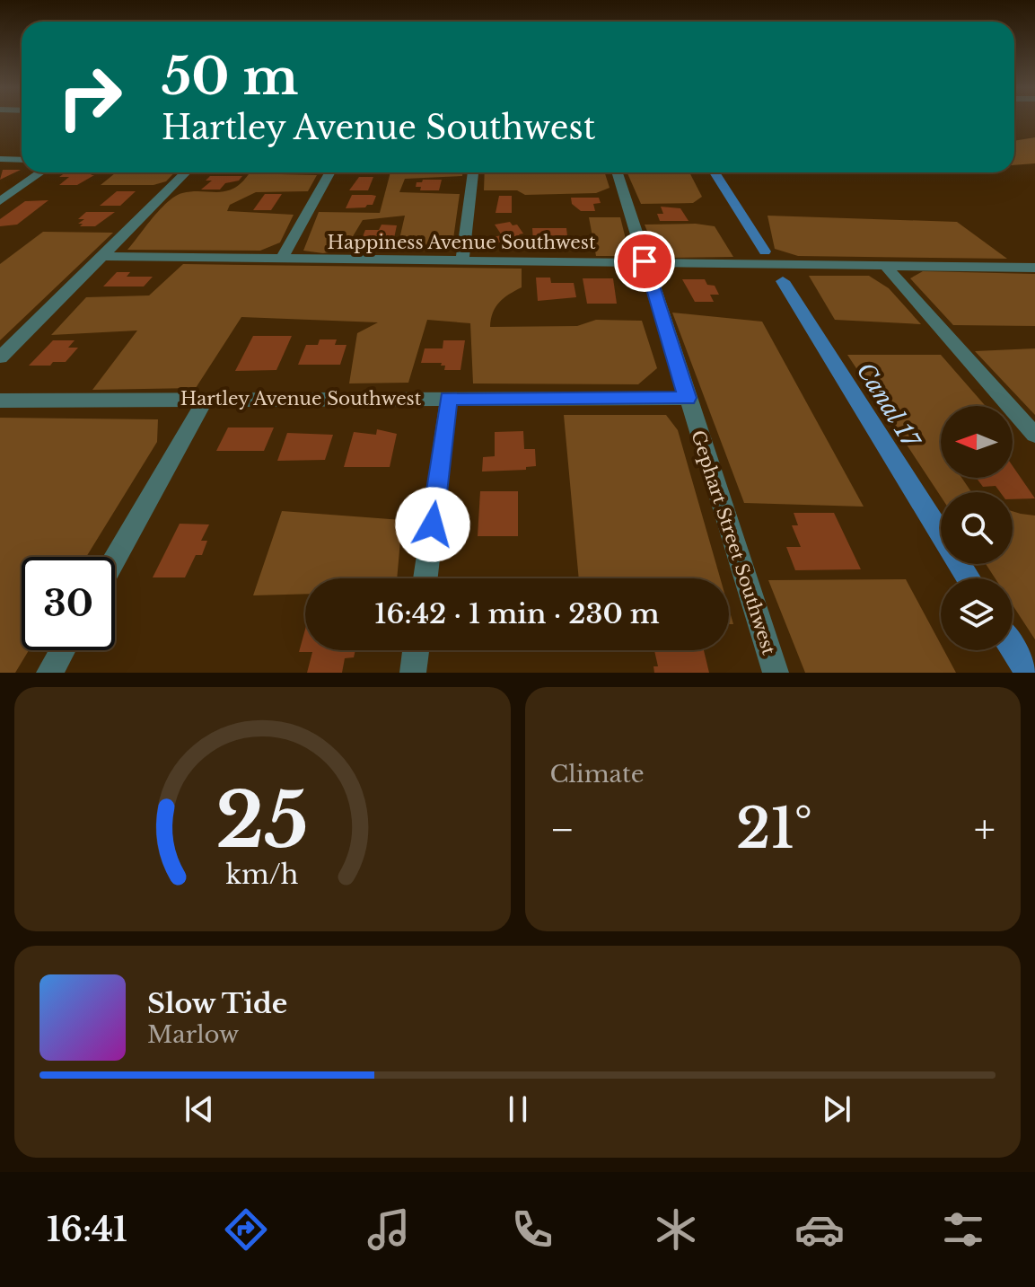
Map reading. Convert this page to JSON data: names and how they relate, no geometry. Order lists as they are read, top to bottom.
{
  "streets": {
    "street": ["Happiness Avenue Southwest", "Hartley Avenue Southwest", "Gephart Street Southwest"]
  },
  "crossings": [
    ["Happiness Avenue Southwest", "Gephart Street Southwest"],
    ["Hartley Avenue Southwest", "Gephart Street Southwest"]
  ],
  "water": ["Canal 17"],
  "north": "left",
  "page": {
    "turn": ["50 m", "Hartley Avenue Southwest"],
    "limit": "30",
    "trip": "16:42 · 1 min · 230 m",
    "tile": "Climate",
    "heat": ["−", "21°", "+"],
    "song": ["Slow Tide", "Marlow"],
    "tabs": "16:41",
    "gauge": ["25", "km/h"]
  }
}
